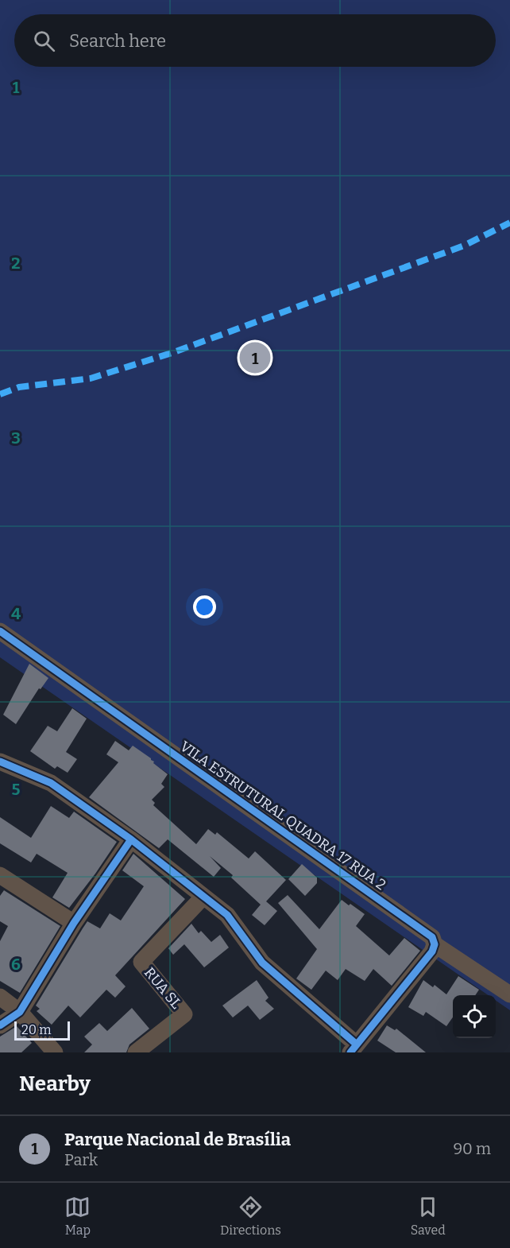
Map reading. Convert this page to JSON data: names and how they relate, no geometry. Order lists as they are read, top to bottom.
{
  "streets": {
    "street": ["VILA ESTRUTURAL QUADRA 17 RUA 2", "RUA SL"]
  },
  "scale_bar": "20 m",
  "page": {
    "search": "Search here",
    "pins": "1",
    "scale": "20 m",
    "heading": "Nearby",
    "list": [
      {
        "mark": "1",
        "name": "Parque Nacional de Brasília",
        "note": "Park",
        "value": "90 m"
      }
    ],
    "nav": ["Map", "Directions", "Saved"]
  },
  "grid": {
    "rows": [
      "1",
      "2",
      "3",
      "4",
      "5",
      "6"
    ]
  }
}
